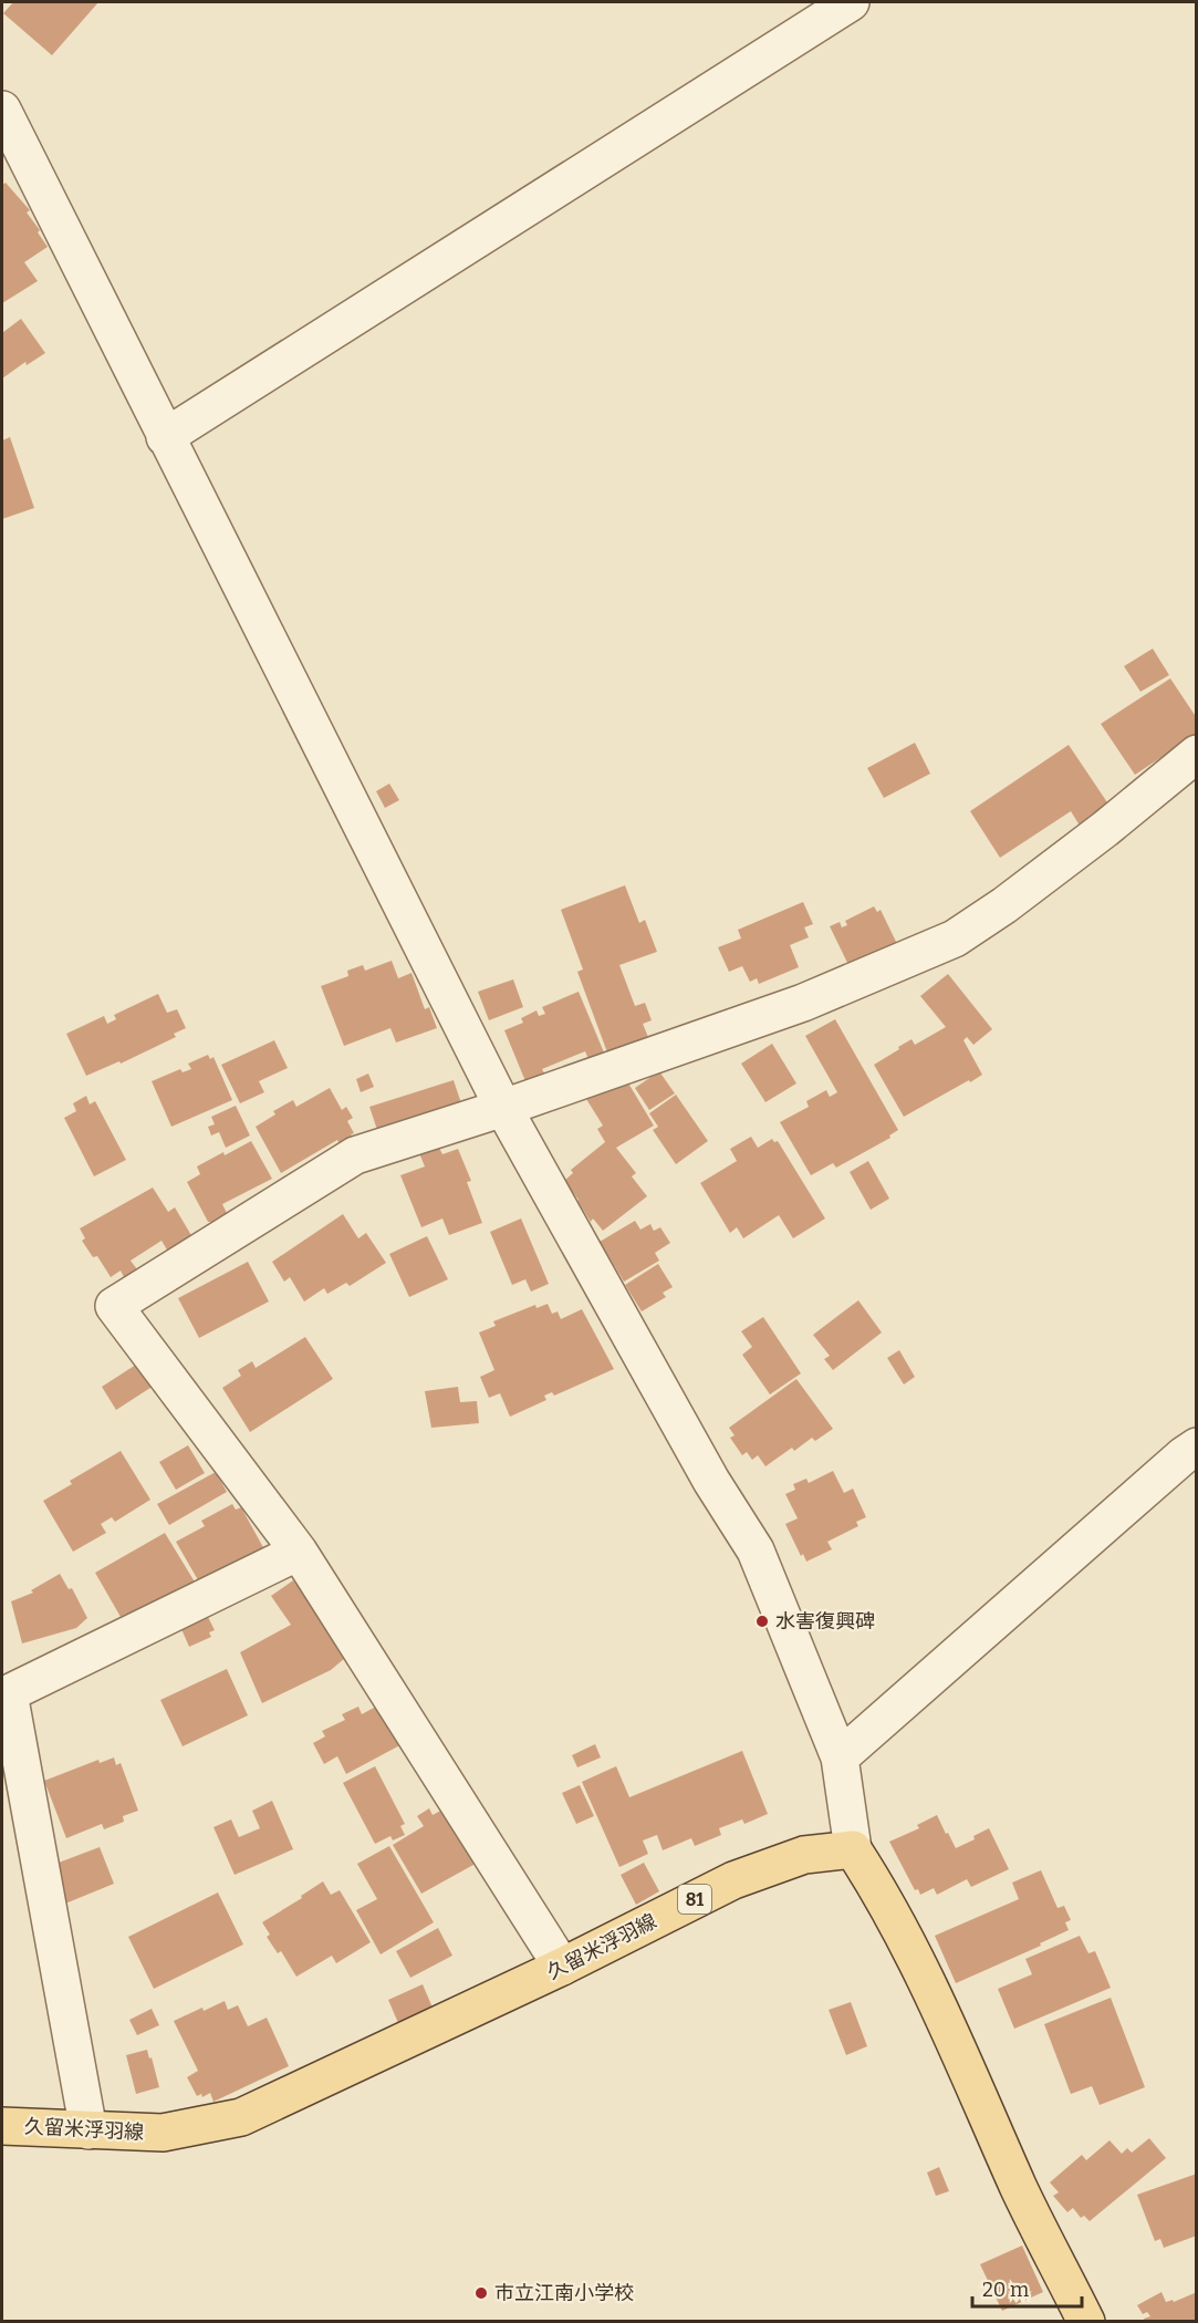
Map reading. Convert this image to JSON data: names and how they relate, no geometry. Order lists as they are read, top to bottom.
{
  "streets": {
    "main road": ["81", "久留米浮羽線"]
  },
  "places": ["水害復興碑", "市立江南小学校"],
  "scale_bar": "20 m"
}
